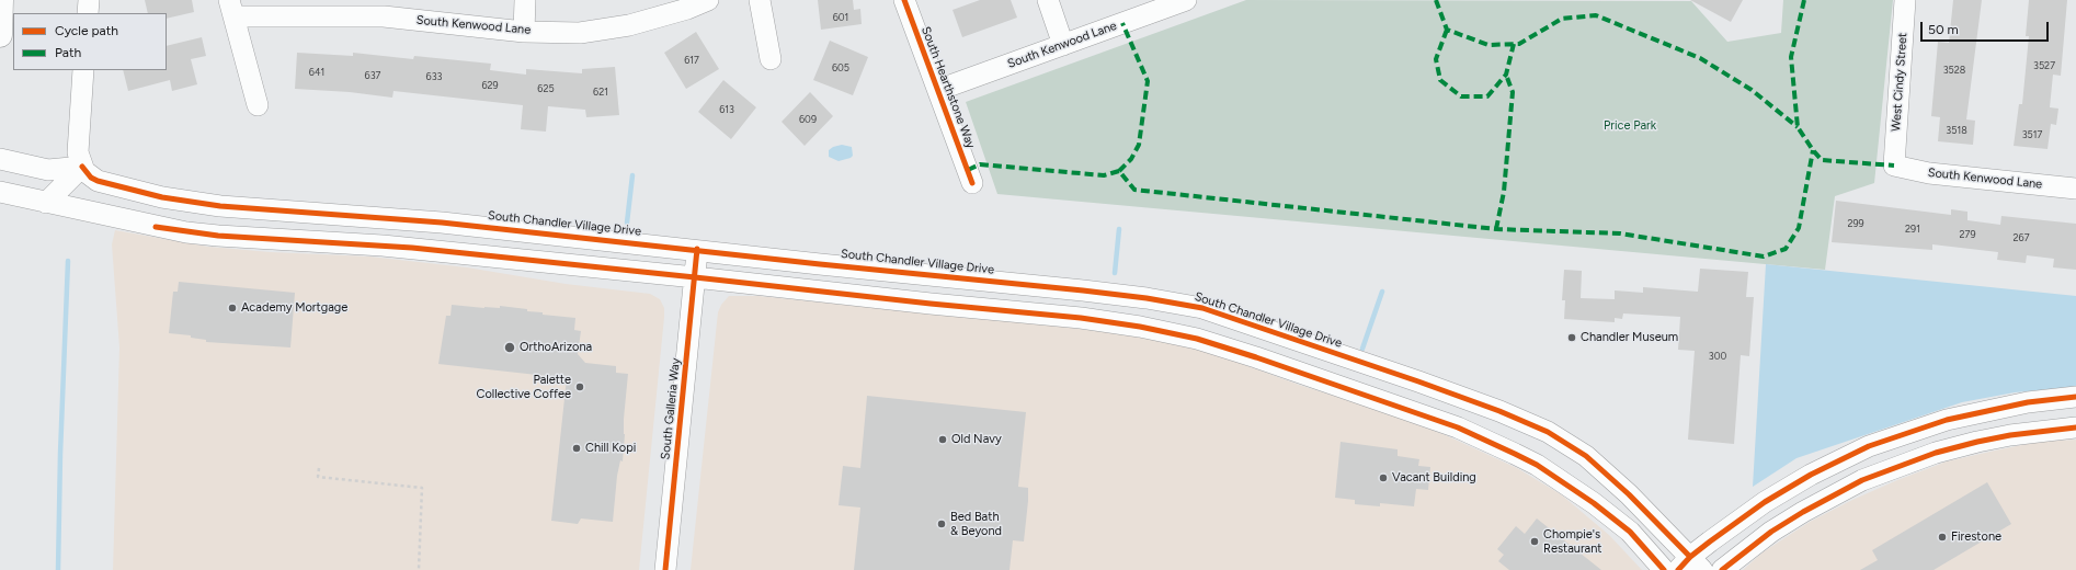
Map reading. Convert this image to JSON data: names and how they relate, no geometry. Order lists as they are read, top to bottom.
{
  "streets": {
    "street": [
      "South Kenwood Lane",
      "West Cindy Street",
      "South Hearthstone Way",
      "South Chandler Village Drive",
      "South Galleria Way"
    ]
  },
  "crossings": [
    ["South Kenwood Lane", "West Cindy Street"],
    ["South Kenwood Lane", "South Hearthstone Way"],
    ["South Chandler Village Drive", "South Galleria Way"]
  ],
  "parks": ["Price Park"],
  "places": [
    "Academy Mortgage",
    "Chandler Museum",
    "OrthoArizona",
    "Palette Collective Coffee",
    "Old Navy",
    "Chill Kopi",
    "Vacant Building",
    "Bed Bath & Beyond",
    "Firestone",
    "Chompie's Restaurant"
  ],
  "house_numbers": [
    "601",
    "617",
    "3527",
    "605",
    "3528",
    "641",
    "637",
    "633",
    "629",
    "625",
    "621",
    "613",
    "609",
    "3518",
    "3517",
    "299",
    "291",
    "279",
    "267",
    "300"
  ],
  "legend": ["Cycle path", "Path"],
  "scale_bar": "50 m"
}
